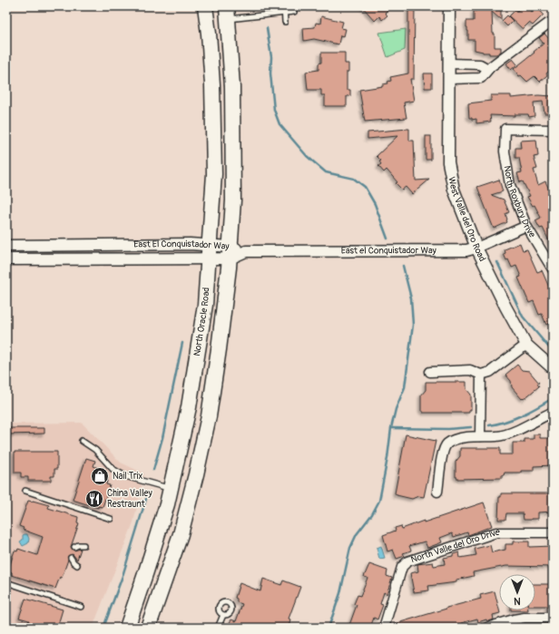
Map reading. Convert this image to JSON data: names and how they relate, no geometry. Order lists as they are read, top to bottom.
{
  "streets": {
    "highway": ["North Oracle Road"],
    "street": [
      "North Roxbury Drive",
      "West Valle del Oro Road",
      "East El Conquistador Way",
      "East el Conquistador Way",
      "North Valle del Oro Drive"
    ]
  },
  "crossings": [
    ["North Roxbury Drive", "East el Conquistador Way"],
    ["West Valle del Oro Road", "East el Conquistador Way"],
    ["East El Conquistador Way", "East el Conquistador Way"],
    ["East El Conquistador Way", "North Oracle Road"]
  ],
  "places": {
    "shop": ["Nail Trix"],
    "restaurant": ["China Valley Restraunt"]
  },
  "north": "bottom"
}
